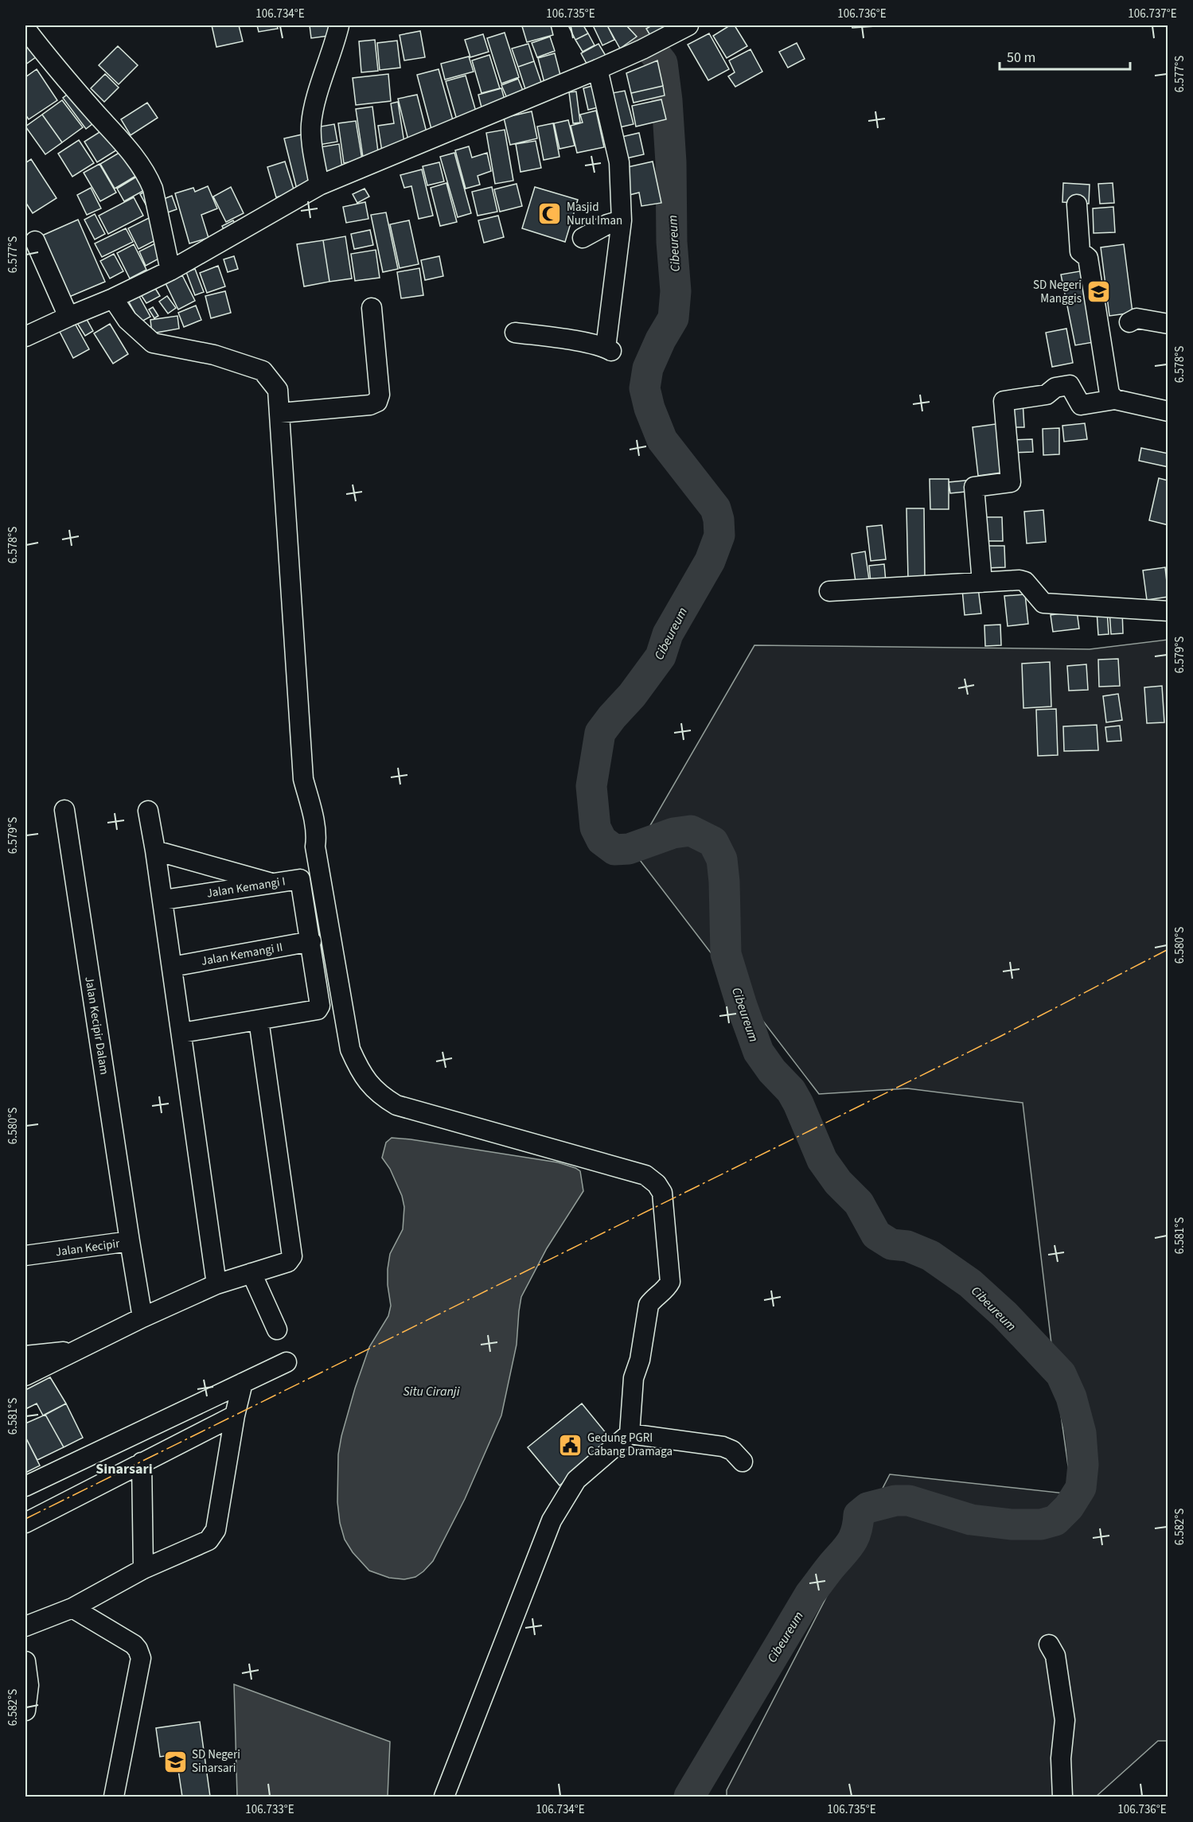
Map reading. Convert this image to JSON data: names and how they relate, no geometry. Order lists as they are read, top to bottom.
{
  "streets": {
    "street": [
      "Jalan Kemangi I",
      "Jalan Kemangi II",
      "Jalan Kecipir Dalam",
      "Jalan Kecipir"
    ]
  },
  "crossings": [
    ["Jalan Kemangi I", "Jalan Kemangi II"],
    ["Jalan Kecipir Dalam", "Jalan Kecipir"]
  ],
  "districts": ["Sinarsari"],
  "water": ["Cibeureum", "Situ Ciranji"],
  "places": {
    "mosque": ["Masjid Nurul Iman"],
    "school or university": ["SD Negeri Manggis", "SD Negeri Sinarsari"],
    "public building": ["Gedung PGRI Cabang Dramaga"]
  },
  "scale_bar": "50 m",
  "coordinates": [
    "106.734°E",
    "106.735°E",
    "106.736°E",
    "106.737°E",
    "6.577°S",
    "6.578°S",
    "6.579°S",
    "6.580°S",
    "6.581°S",
    "6.582°S",
    "106.733°E"
  ]
}
